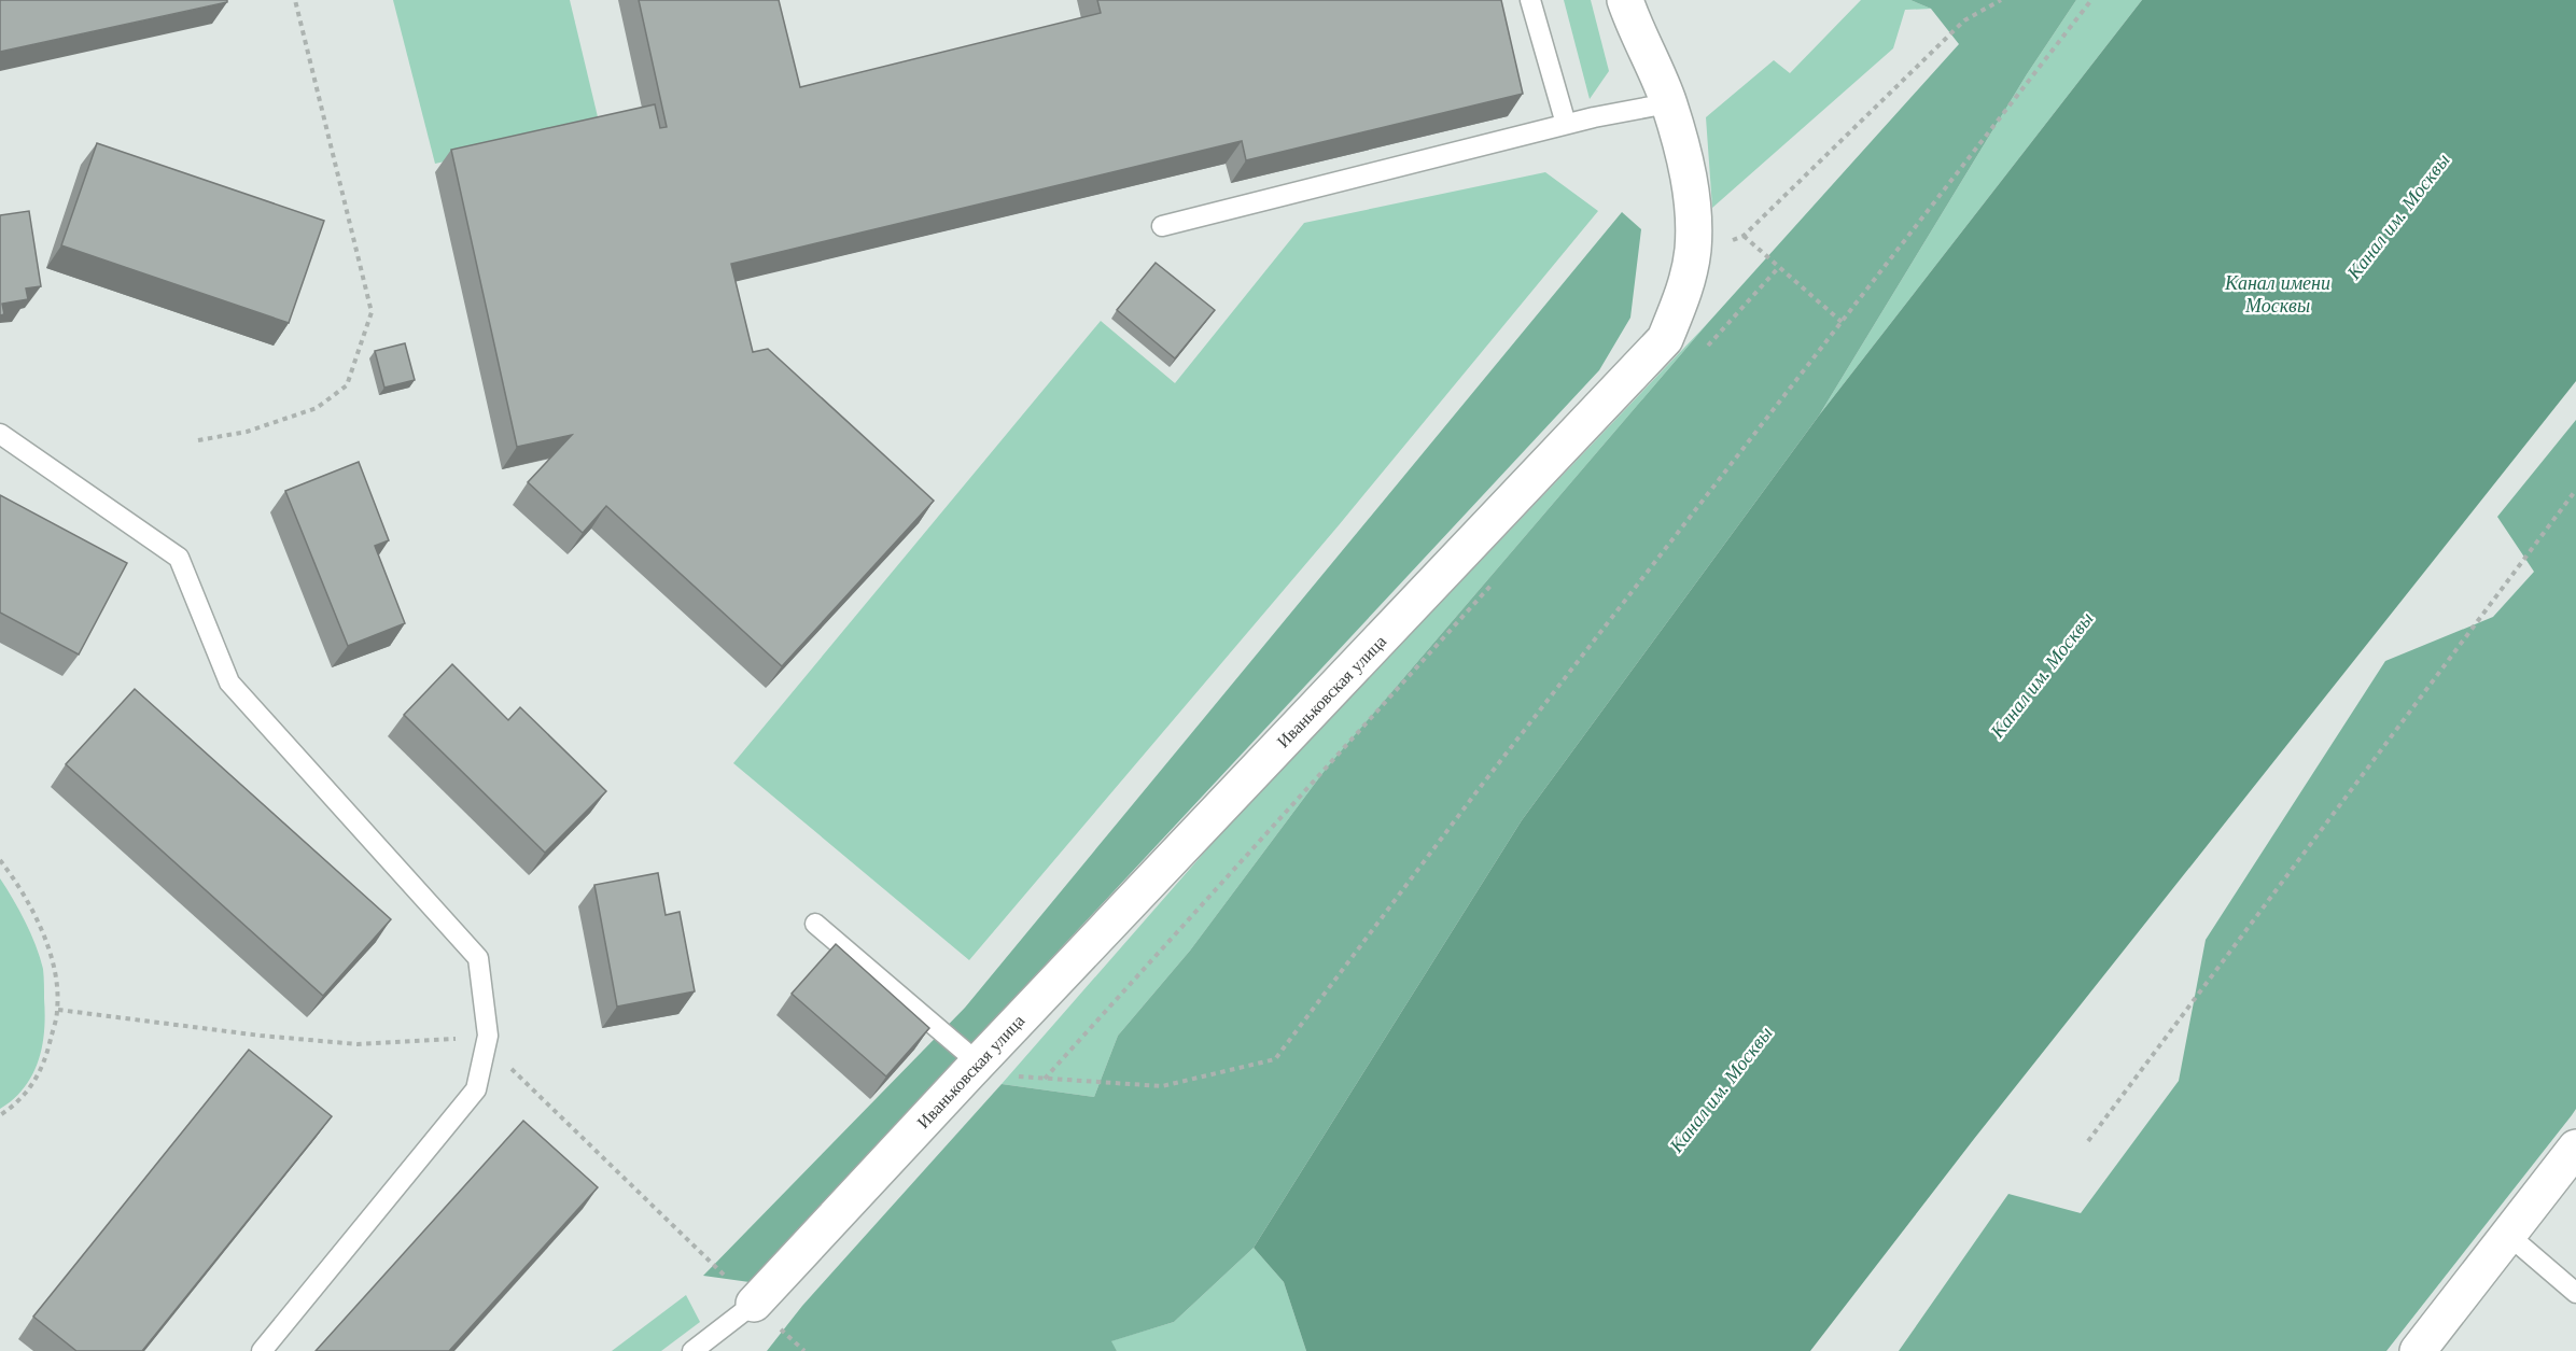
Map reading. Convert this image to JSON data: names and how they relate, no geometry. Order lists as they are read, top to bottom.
{
  "streets": {
    "street": ["Иваньковская улица"]
  },
  "water": ["Канал им. Москвы", "Канал имени Москвы"]
}
